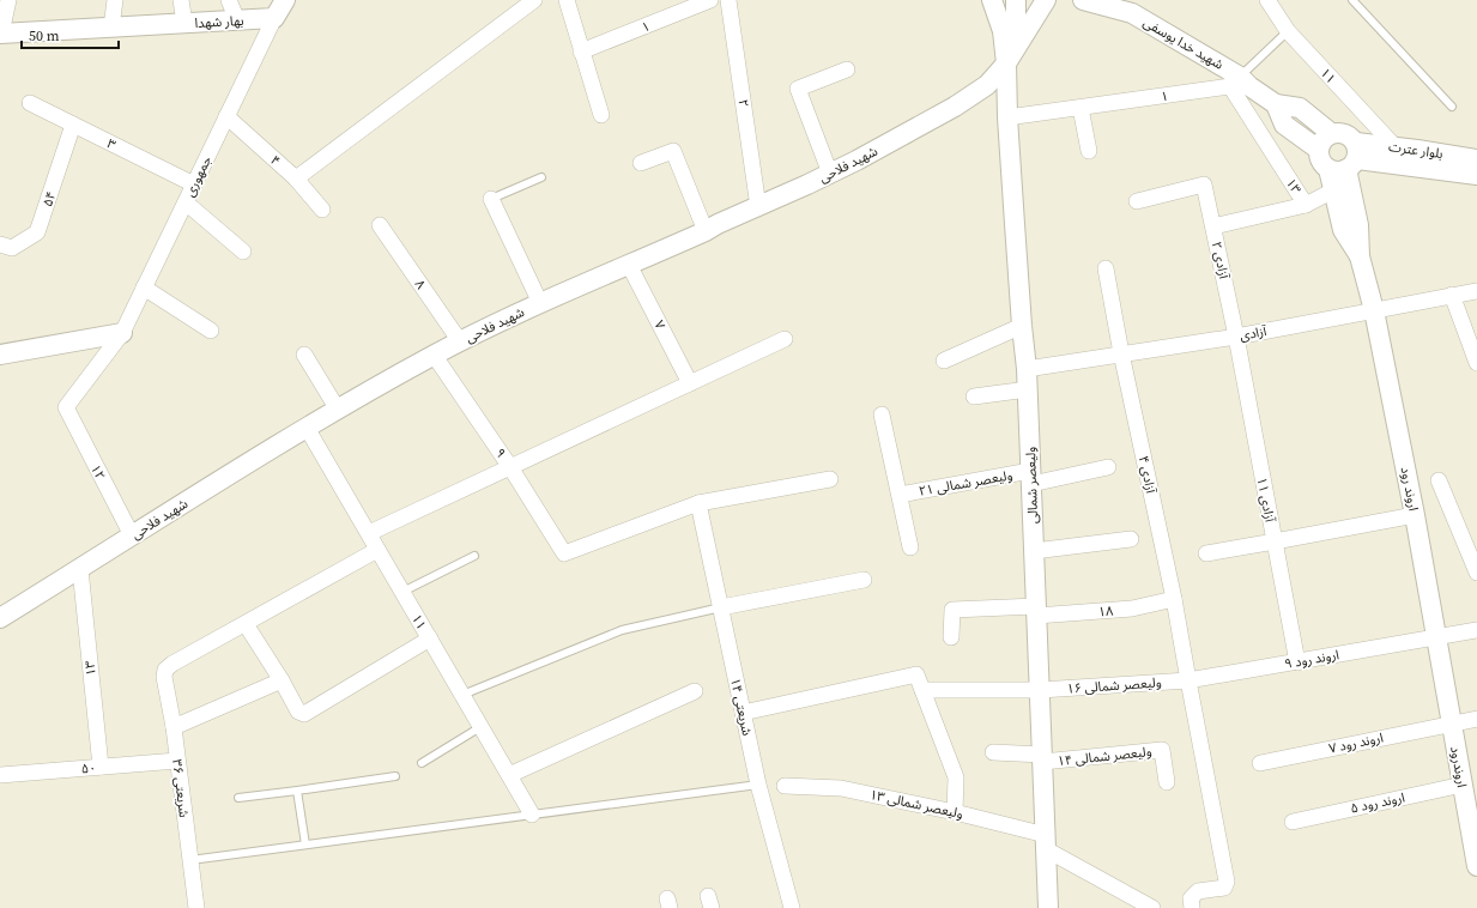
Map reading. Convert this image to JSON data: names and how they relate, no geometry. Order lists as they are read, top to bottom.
{
  "streets": {
    "street": [
      "بهار شهدا",
      "۱",
      "شهید خدا یوسفی",
      "۱۱",
      "۲",
      "۳",
      "بلوار عترت",
      "۴",
      "شهید فلاحی",
      "جمهوری",
      "۱۳",
      "۵۴",
      "آزادی ۲",
      "۸",
      "۷",
      "آزادی",
      "۹",
      "۱۲",
      "آزادی ۴",
      "ولیعصر شمالی ۲۱",
      "ولیعصر شمالی",
      "اروند رود",
      "آزادی ۱۱",
      "۱۸",
      "اروند رود ۹",
      "ولیعصر شمالی ۱۶",
      "شریعتی ۱۴",
      "اروند رود ۷",
      "ولیعصر شمالی ۱۴",
      "اروندرود",
      "۵۰",
      "شریعتی ۳۶",
      "اروند رود ۵",
      "ولیعصر شمالی ۱۳"
    ]
  },
  "crossings": [
    ["بهار شهدا", "جمهوری"],
    ["۱", "شهید خدا یوسفی"],
    ["۱", "۱۳"],
    ["۱", "ولیعصر شمالی"],
    ["شهید خدا یوسفی", "بلوار عترت"],
    ["شهید خدا یوسفی", "۱۳"],
    ["شهید خدا یوسفی", "اروند رود"],
    ["۱۱", "بلوار عترت"],
    ["۱۱", "شهید فلاحی"],
    ["۲", "شهید فلاحی"],
    ["۳", "جمهوری"],
    ["۳", "۵۴"],
    ["بلوار عترت", "اروند رود"],
    ["۴", "جمهوری"],
    ["شهید فلاحی", "۱۳"],
    ["شهید فلاحی", "۸"],
    ["شهید فلاحی", "۷"],
    ["شهید فلاحی", "۹"],
    ["شهید فلاحی", "۱۲"],
    ["شهید فلاحی", "ولیعصر شمالی"],
    ["جمهوری", "۱۲"],
    ["۱۳", "آزادی ۲"],
    ["۱۳", "۵۰"],
    ["آزادی ۲", "آزادی"],
    ["آزادی ۲", "آزادی ۱۱"],
    ["آزادی", "آزادی ۴"],
    ["آزادی", "ولیعصر شمالی"],
    ["آزادی", "اروند رود"],
    ["آزادی", "آزادی ۱۱"],
    ["۹", "شریعتی ۱۴"],
    ["آزادی ۴", "۱۸"],
    ["آزادی ۴", "اروند رود ۹"],
    ["آزادی ۴", "ولیعصر شمالی ۱۶"],
    ["ولیعصر شمالی ۲۱", "ولیعصر شمالی"],
    ["ولیعصر شمالی", "۱۸"],
    ["ولیعصر شمالی", "ولیعصر شمالی ۱۶"],
    ["ولیعصر شمالی", "ولیعصر شمالی ۱۴"],
    ["ولیعصر شمالی", "ولیعصر شمالی ۱۳"],
    ["اروند رود", "اروند رود ۹"],
    ["اروند رود", "اروند رود ۷"],
    ["اروند رود", "اروندرود"],
    ["آزادی ۱۱", "اروند رود ۹"],
    ["اروند رود ۹", "ولیعصر شمالی ۱۶"],
    ["اروند رود ۷", "اروندرود"],
    ["اروندرود", "اروند رود ۵"],
    ["۵۰", "شریعتی ۳۶"]
  ],
  "scale_bar": "50 m"
}
